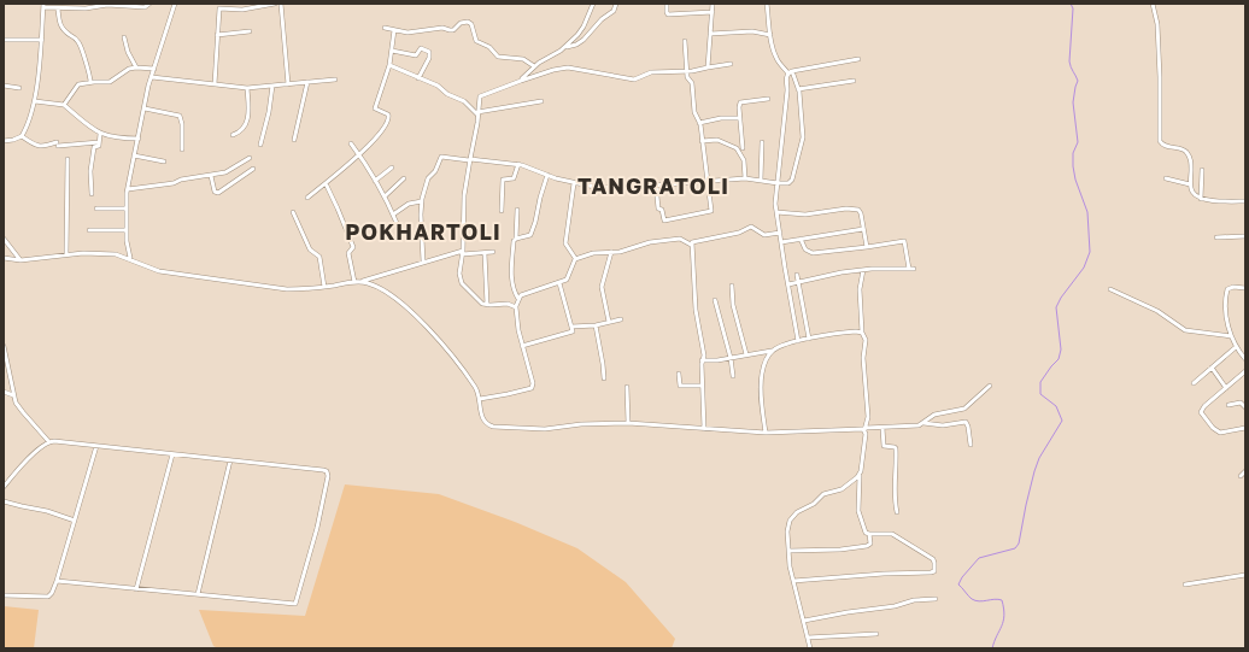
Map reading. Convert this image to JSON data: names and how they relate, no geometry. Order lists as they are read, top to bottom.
{
  "districts": ["TANGRATOLI", "POKHARTOLI"]
}
